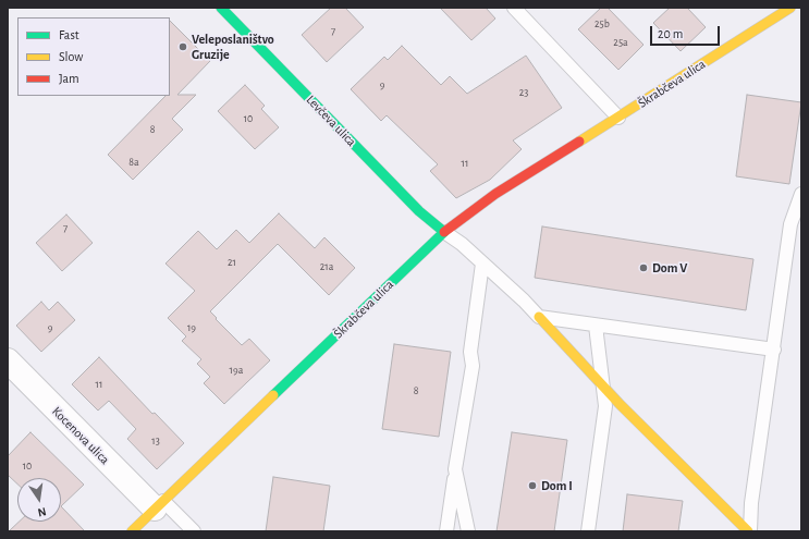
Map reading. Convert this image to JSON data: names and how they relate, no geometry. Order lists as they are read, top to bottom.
{
  "streets": {
    "street": ["Škrabčeva ulica", "Levčeva ulica", "Kocenova ulica"]
  },
  "crossings": [
    ["Škrabčeva ulica", "Levčeva ulica"],
    ["Škrabčeva ulica", "Kocenova ulica"]
  ],
  "places": ["Veleposlaništvo Gruzije", "Dom V", "Dom I"],
  "house_numbers": [
    "25b",
    "7",
    "25a",
    "9",
    "23",
    "10",
    "8",
    "8a",
    "11",
    "7",
    "21",
    "21a",
    "9",
    "19",
    "19a",
    "11",
    "8",
    "13",
    "10"
  ],
  "legend": ["Fast", "Slow", "Jam"],
  "scale_bar": "20 m",
  "north": "bottom"
}
